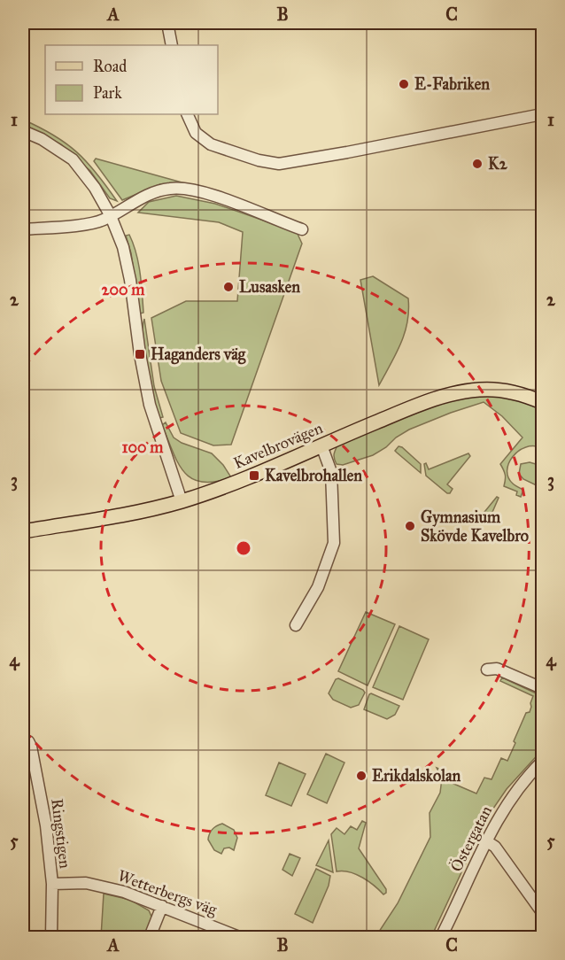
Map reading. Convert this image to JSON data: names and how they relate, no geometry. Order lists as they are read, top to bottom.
{
  "streets": {
    "main road": ["Kavelbrovägen"],
    "street": ["Ringstigen", "Östergatan", "Wetterbergs väg"]
  },
  "crossings": [
    ["Ringstigen", "Wetterbergs väg"]
  ],
  "places": {
    "other": [
      "E-Fabriken",
      "K2",
      "Lusasken",
      "Gymnasium Skövde Kavelbro",
      "Erikdalskolan"
    ],
    "transit": ["Haganders väg", "Kavelbrohallen"]
  },
  "legend": ["Road", "Park"],
  "grid": {
    "columns": ["A", "B", "C"],
    "rows": [
      "1",
      "2",
      "3",
      "4",
      "5"
    ]
  },
  "rings": ["200 m", "100 m"]
}
